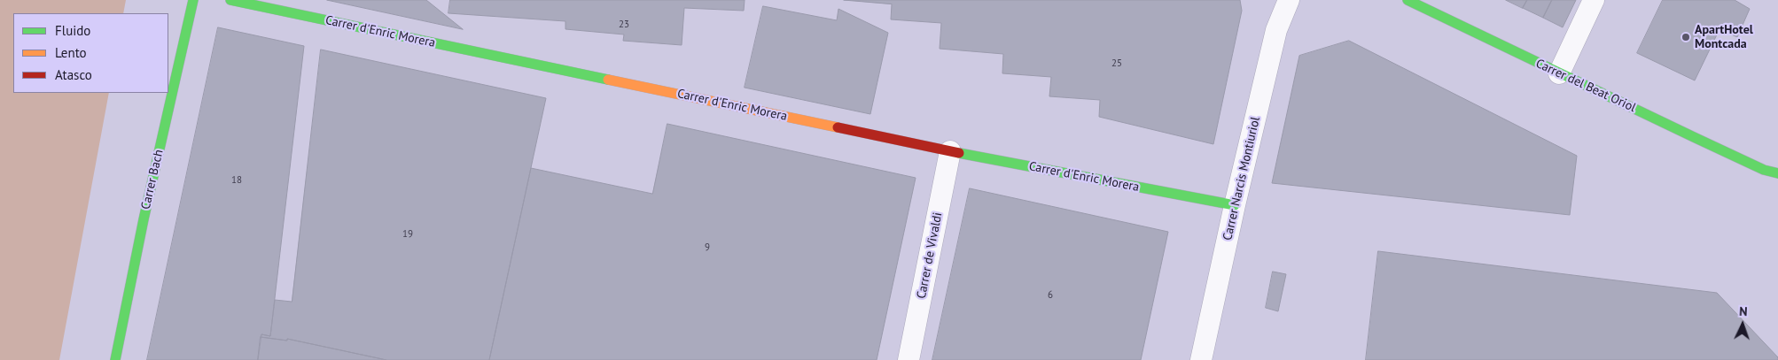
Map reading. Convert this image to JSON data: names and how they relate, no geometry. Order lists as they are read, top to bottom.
{
  "streets": {
    "street": [
      "Carrer d'Enric Morera",
      "Carrer del Beat Oriol",
      "Carrer Narcis Montiuriol",
      "Carrer Bach",
      "Carrer de Vivaldi"
    ]
  },
  "crossings": [
    ["Carrer d'Enric Morera", "Carrer Narcis Montiuriol"],
    ["Carrer d'Enric Morera", "Carrer de Vivaldi"]
  ],
  "places": ["ApartHotel Montcada"],
  "house_numbers": [
    "23",
    "25",
    "18",
    "19",
    "9",
    "6"
  ],
  "legend": ["Fluido", "Lento", "Atasco"],
  "north": "top"
}
